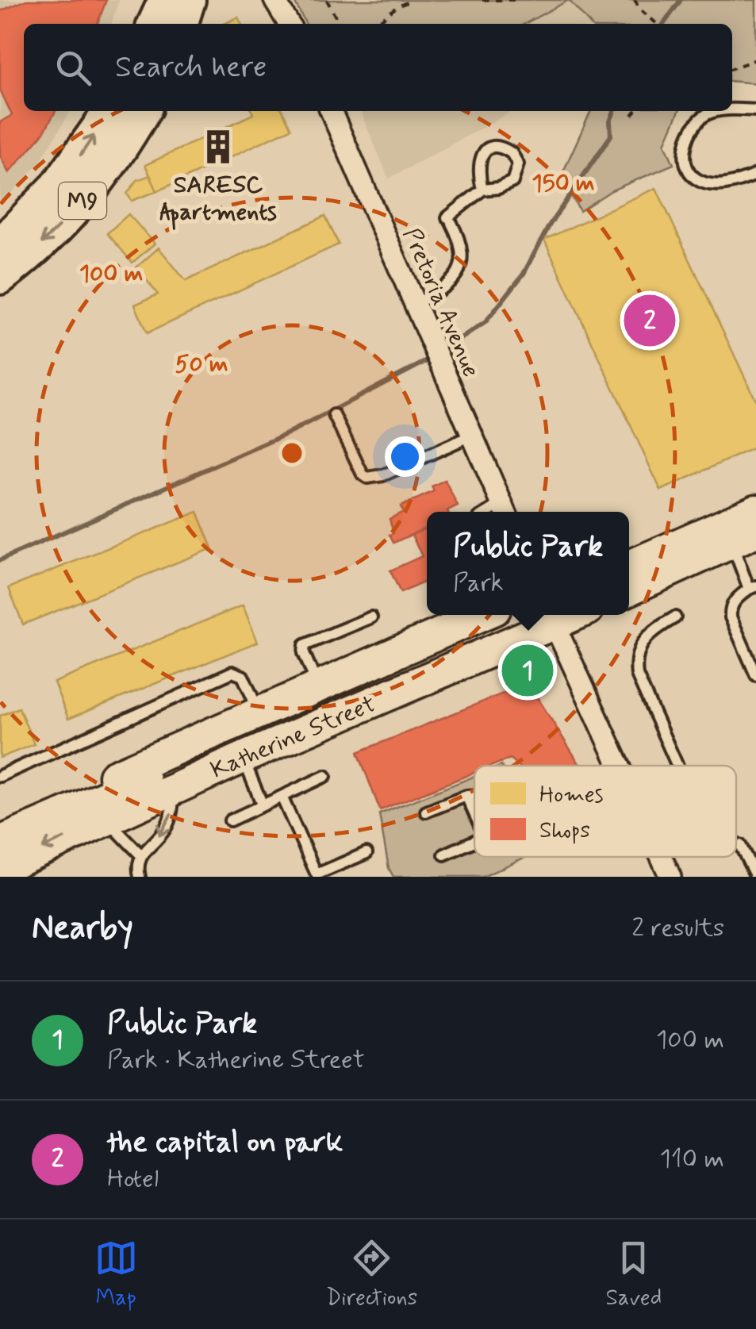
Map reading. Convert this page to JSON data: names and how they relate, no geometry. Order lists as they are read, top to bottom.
{
  "streets": {
    "main road": ["M9", "Katherine Street"],
    "street": ["Pretoria Avenue"]
  },
  "places": {
    "building": ["SARESC Apartments"]
  },
  "legend": ["Homes", "Shops"],
  "page": {
    "search": "Search here",
    "pins": ["2", "1"],
    "popup": ["Public Park", "Park"],
    "heading": ["Nearby", "2 results"],
    "list": [
      {
        "mark": "1",
        "name": "Public Park",
        "note": "Park · Katherine Street",
        "value": "100 m"
      },
      {
        "mark": "2",
        "name": "the capital on park",
        "note": "Hotel",
        "value": "110 m"
      }
    ],
    "nav": ["Map", "Directions", "Saved"]
  },
  "rings": ["150 m", "100 m", "50 m"]
}
